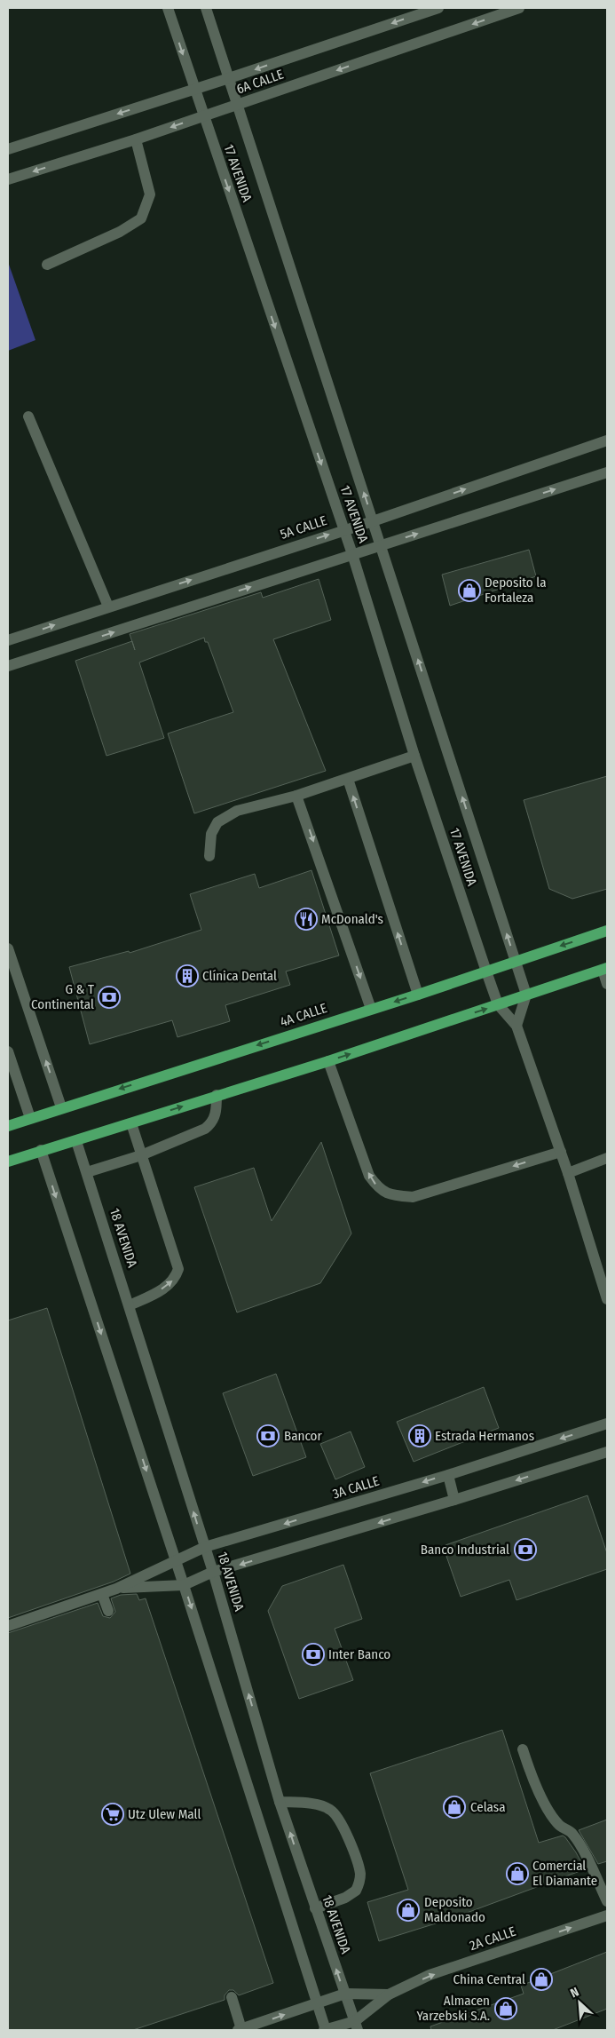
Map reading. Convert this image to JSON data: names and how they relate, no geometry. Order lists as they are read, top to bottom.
{
  "streets": {
    "main road": ["4A CALLE"],
    "street": [
      "6A CALLE",
      "17 AVENIDA",
      "5A CALLE",
      "18 AVENIDA",
      "3A CALLE",
      "2A CALLE"
    ]
  },
  "crossings": [
    ["6A CALLE", "17 AVENIDA"],
    ["17 AVENIDA", "5A CALLE"],
    ["17 AVENIDA", "4A CALLE"],
    ["18 AVENIDA", "3A CALLE"],
    ["18 AVENIDA", "2A CALLE"]
  ],
  "one_way": ["6A CALLE", "3A CALLE", "2A CALLE"],
  "places": {
    "shop": [
      "Deposito la Fortaleza",
      "Celasa",
      "Comercial El Diamante",
      "Deposito Maldonado",
      "China Central",
      "Almacen Yarzebski S.A."
    ],
    "restaurant": ["McDonald's"],
    "building": ["Clínica Dental", "Estrada Hermanos"],
    "bank": [
      "G & T Continental",
      "Bancor",
      "Banco Industrial",
      "Inter Banco"
    ],
    "supermarket": ["Utz Ulew Mall"]
  },
  "north": "top left"
}
